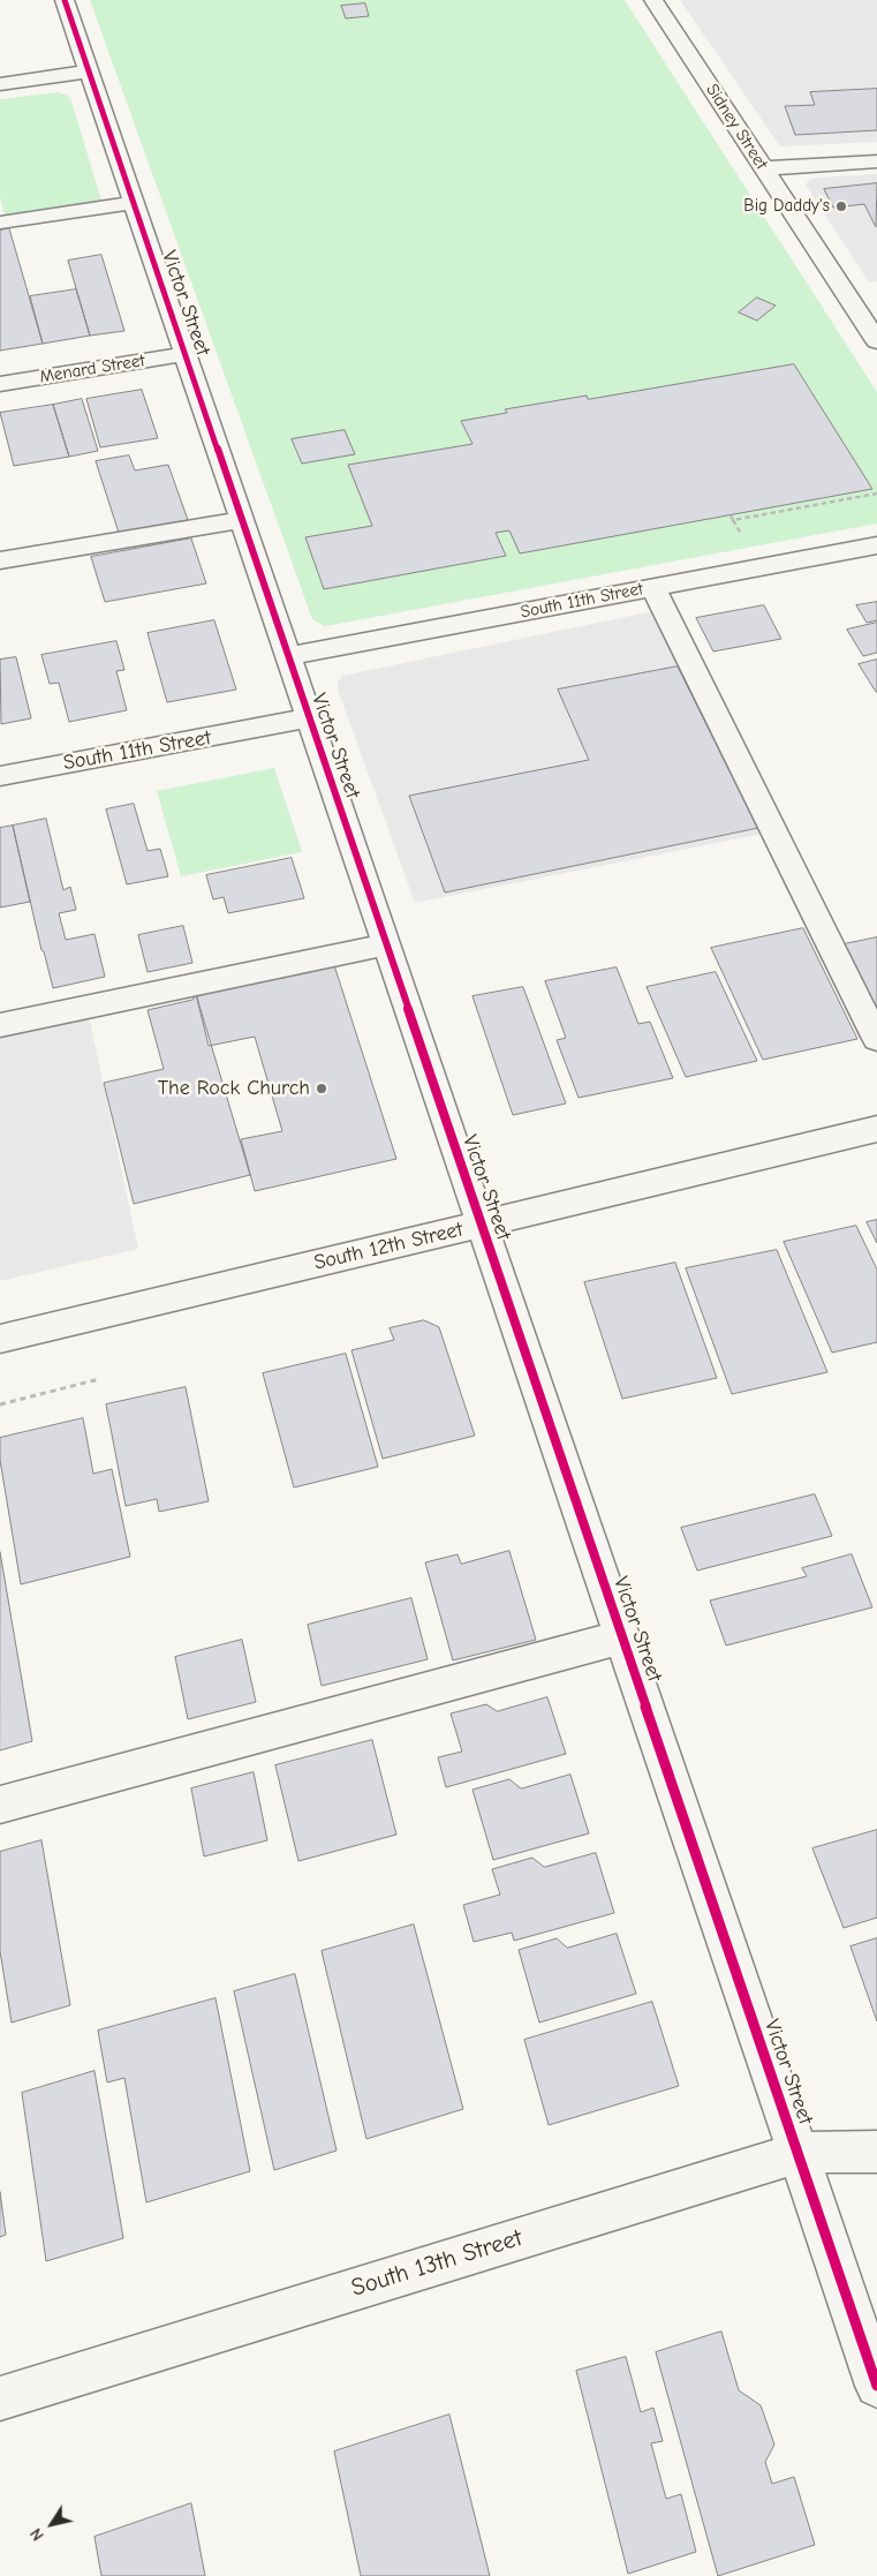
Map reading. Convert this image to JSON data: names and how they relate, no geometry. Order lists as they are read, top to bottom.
{
  "streets": {
    "street": [
      "Sidney Street",
      "Victor Street",
      "Menard Street",
      "South 11th Street",
      "South 12th Street",
      "South 13th Street"
    ]
  },
  "crossings": [
    ["Victor Street", "Menard Street"],
    ["Victor Street", "South 11th Street"],
    ["Victor Street", "South 12th Street"],
    ["Victor Street", "South 13th Street"]
  ],
  "places": ["Big Daddy's", "The Rock Church"],
  "north": "bottom left"
}
